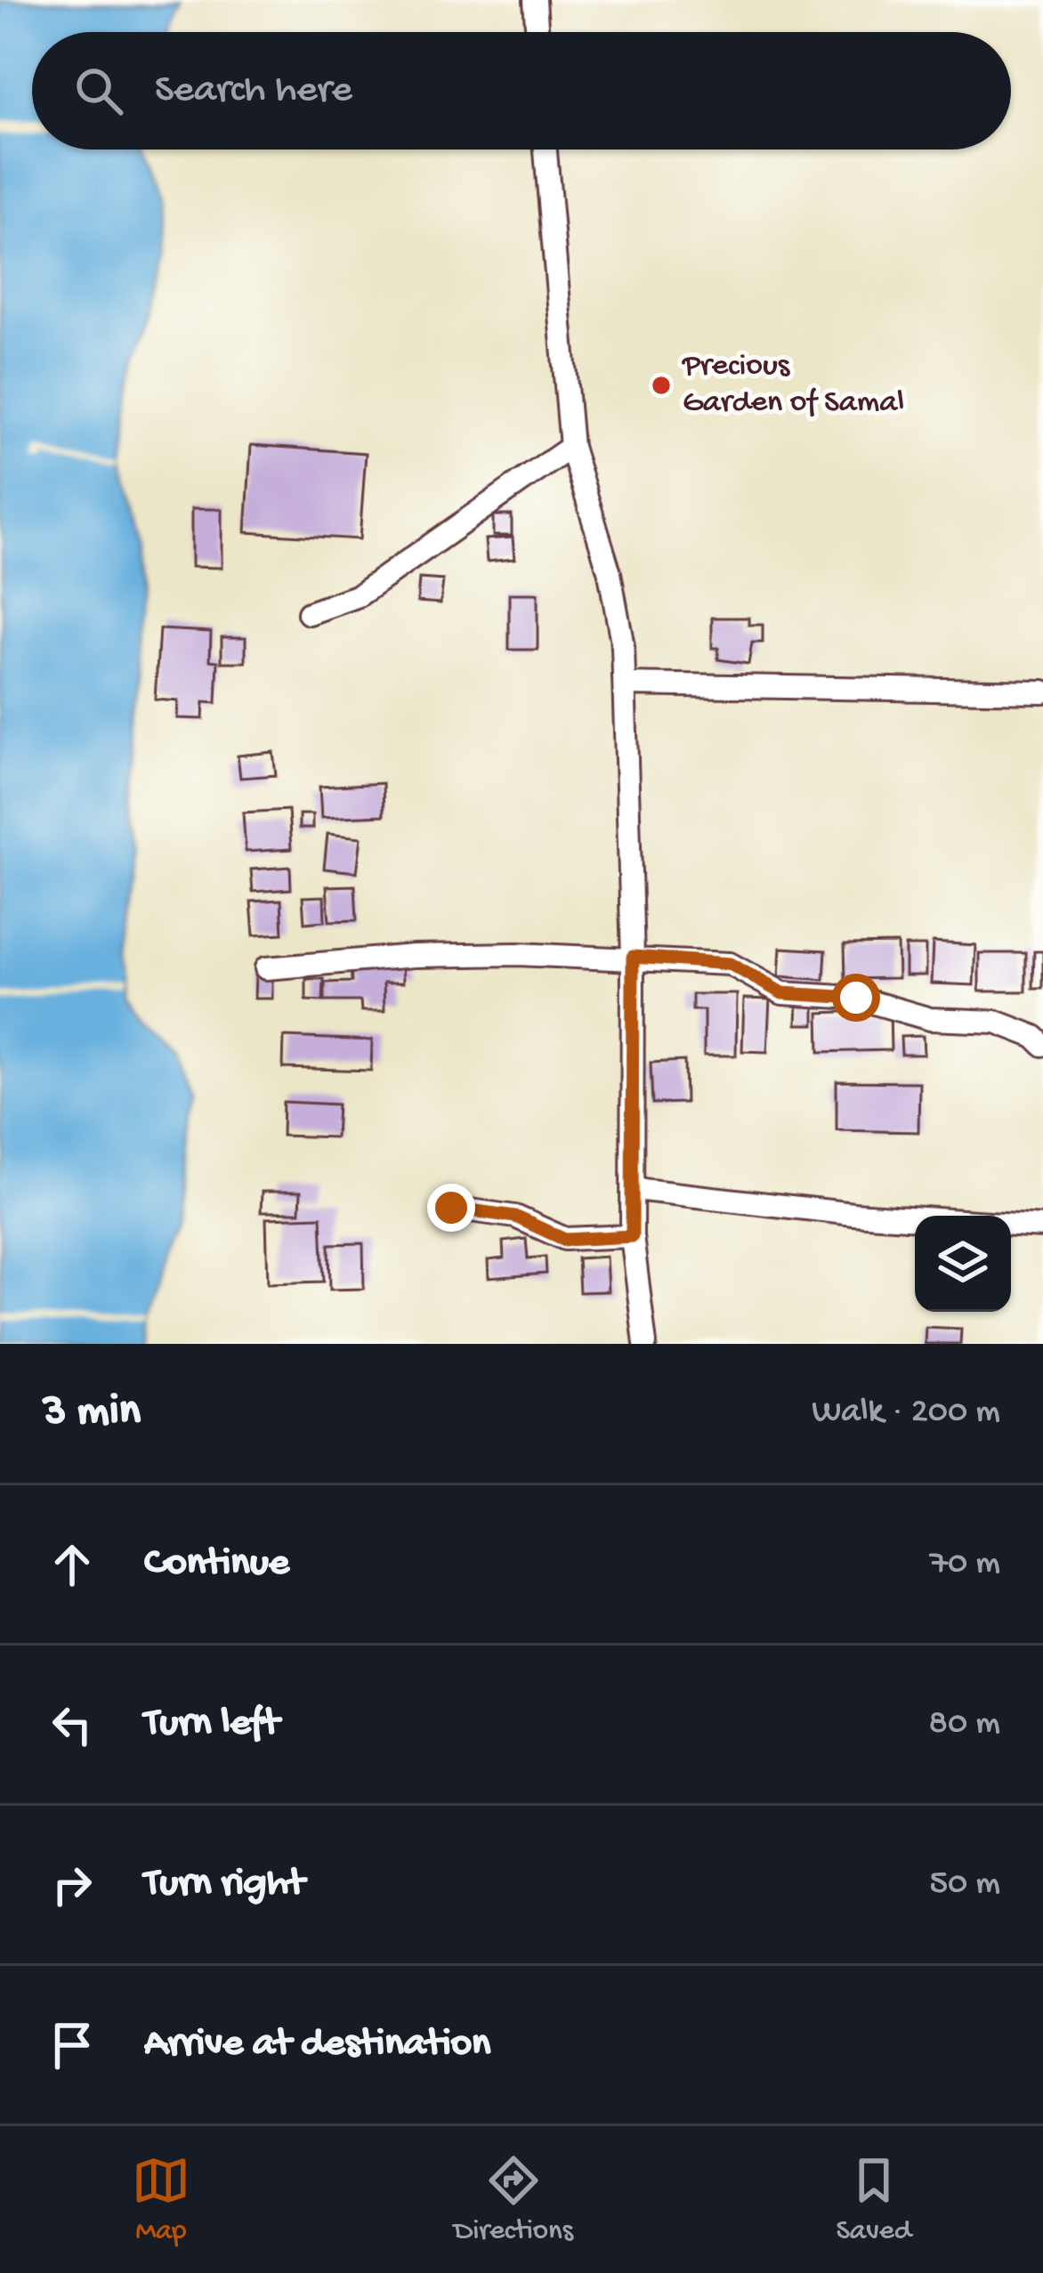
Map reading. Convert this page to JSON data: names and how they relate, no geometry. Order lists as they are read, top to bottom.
{
  "places": ["Precious Garden of Samal"],
  "page": {
    "search": "Search here",
    "heading": ["3 min", "Walk · 200 m"],
    "list": [
      ["Continue", "70 m"],
      ["Turn left", "80 m"],
      ["Turn right", "50 m"],
      "Arrive at destination"
    ],
    "nav": ["Map", "Directions", "Saved"]
  }
}
